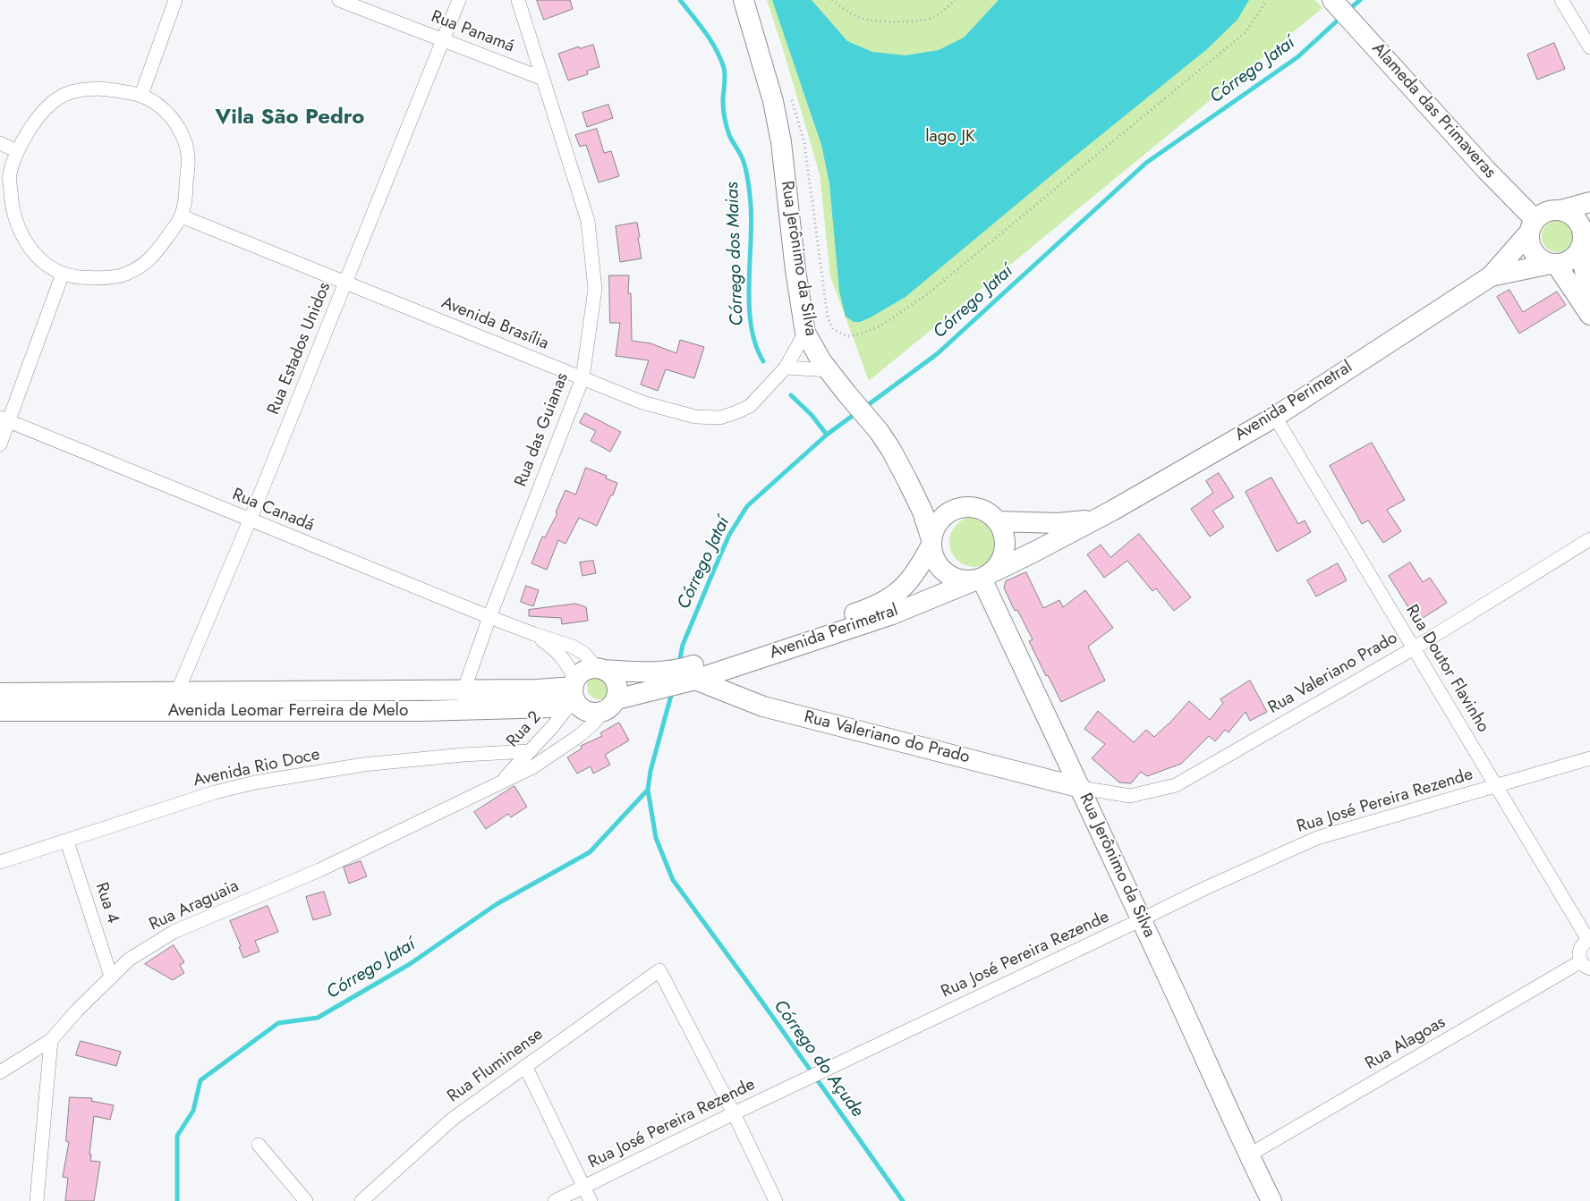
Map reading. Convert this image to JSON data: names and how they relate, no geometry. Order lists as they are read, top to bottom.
{
  "streets": {
    "main road": [
      "Alameda das Primaveras",
      "Rua Jerônimo da Silva",
      "Avenida Perimetral",
      "Avenida Leomar Ferreira de Melo",
      "Rua Valeriano do Prado"
    ],
    "street": [
      "Rua Panamá",
      "Avenida Brasília",
      "Rua Estados Unidos",
      "Rua das Guianas",
      "Rua Canadá",
      "Rua Doutor Flavinho",
      "Rua Valeriano Prado",
      "Rua 2",
      "Avenida Rio Doce",
      "Rua José Pereira Rezende",
      "Rua 4",
      "Rua Araguaia",
      "Rua Alagoas",
      "Rua Fluminense"
    ]
  },
  "crossings": [
    ["Rua Panamá", "Rua Estados Unidos"],
    ["Rua Panamá", "Rua das Guianas"],
    ["Alameda das Primaveras", "Avenida Perimetral"],
    ["Rua Jerônimo da Silva", "Avenida Brasília"],
    ["Rua Jerônimo da Silva", "Avenida Perimetral"],
    ["Rua Jerônimo da Silva", "Rua Valeriano Prado"],
    ["Rua Jerônimo da Silva", "Rua Valeriano do Prado"],
    ["Rua Jerônimo da Silva", "Rua José Pereira Rezende"],
    ["Rua Jerônimo da Silva", "Rua Alagoas"],
    ["Avenida Brasília", "Rua Estados Unidos"],
    ["Avenida Brasília", "Rua das Guianas"],
    ["Rua Estados Unidos", "Rua Canadá"],
    ["Rua Estados Unidos", "Avenida Leomar Ferreira de Melo"],
    ["Avenida Perimetral", "Rua Doutor Flavinho"],
    ["Avenida Perimetral", "Rua Valeriano do Prado"],
    ["Rua das Guianas", "Rua Canadá"],
    ["Rua das Guianas", "Avenida Leomar Ferreira de Melo"],
    ["Rua Canadá", "Avenida Leomar Ferreira de Melo"],
    ["Rua Canadá", "Rua 2"],
    ["Rua Canadá", "Rua Araguaia"],
    ["Rua Doutor Flavinho", "Rua Valeriano Prado"],
    ["Rua Doutor Flavinho", "Rua José Pereira Rezende"],
    ["Rua Valeriano Prado", "Rua Valeriano do Prado"],
    ["Avenida Leomar Ferreira de Melo", "Rua 2"],
    ["Avenida Leomar Ferreira de Melo", "Rua Araguaia"],
    ["Rua 2", "Avenida Rio Doce"],
    ["Rua 2", "Rua Araguaia"],
    ["Avenida Rio Doce", "Rua 4"],
    ["Rua José Pereira Rezende", "Rua Fluminense"],
    ["Rua 4", "Rua Araguaia"]
  ],
  "districts": ["Vila São Pedro"],
  "water": ["Córrego Jataí", "Córrego dos Maias", "Córrego do Açude"],
  "parks": ["lago JK"]
}
